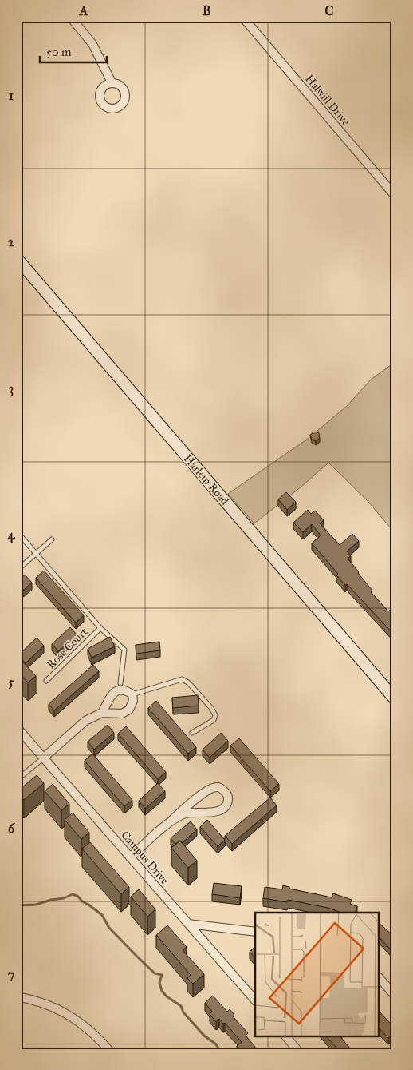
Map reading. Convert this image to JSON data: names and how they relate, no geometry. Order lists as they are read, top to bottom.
{
  "streets": {
    "main road": ["Harlem Road"],
    "street": ["Halwill Drive", "Campus Drive"],
    "lane": ["Rose Court"]
  },
  "scale_bar": "50 m",
  "grid": {
    "columns": ["A", "B", "C"],
    "rows": [
      "1",
      "2",
      "3",
      "4",
      "5",
      "6",
      "7"
    ]
  }
}
